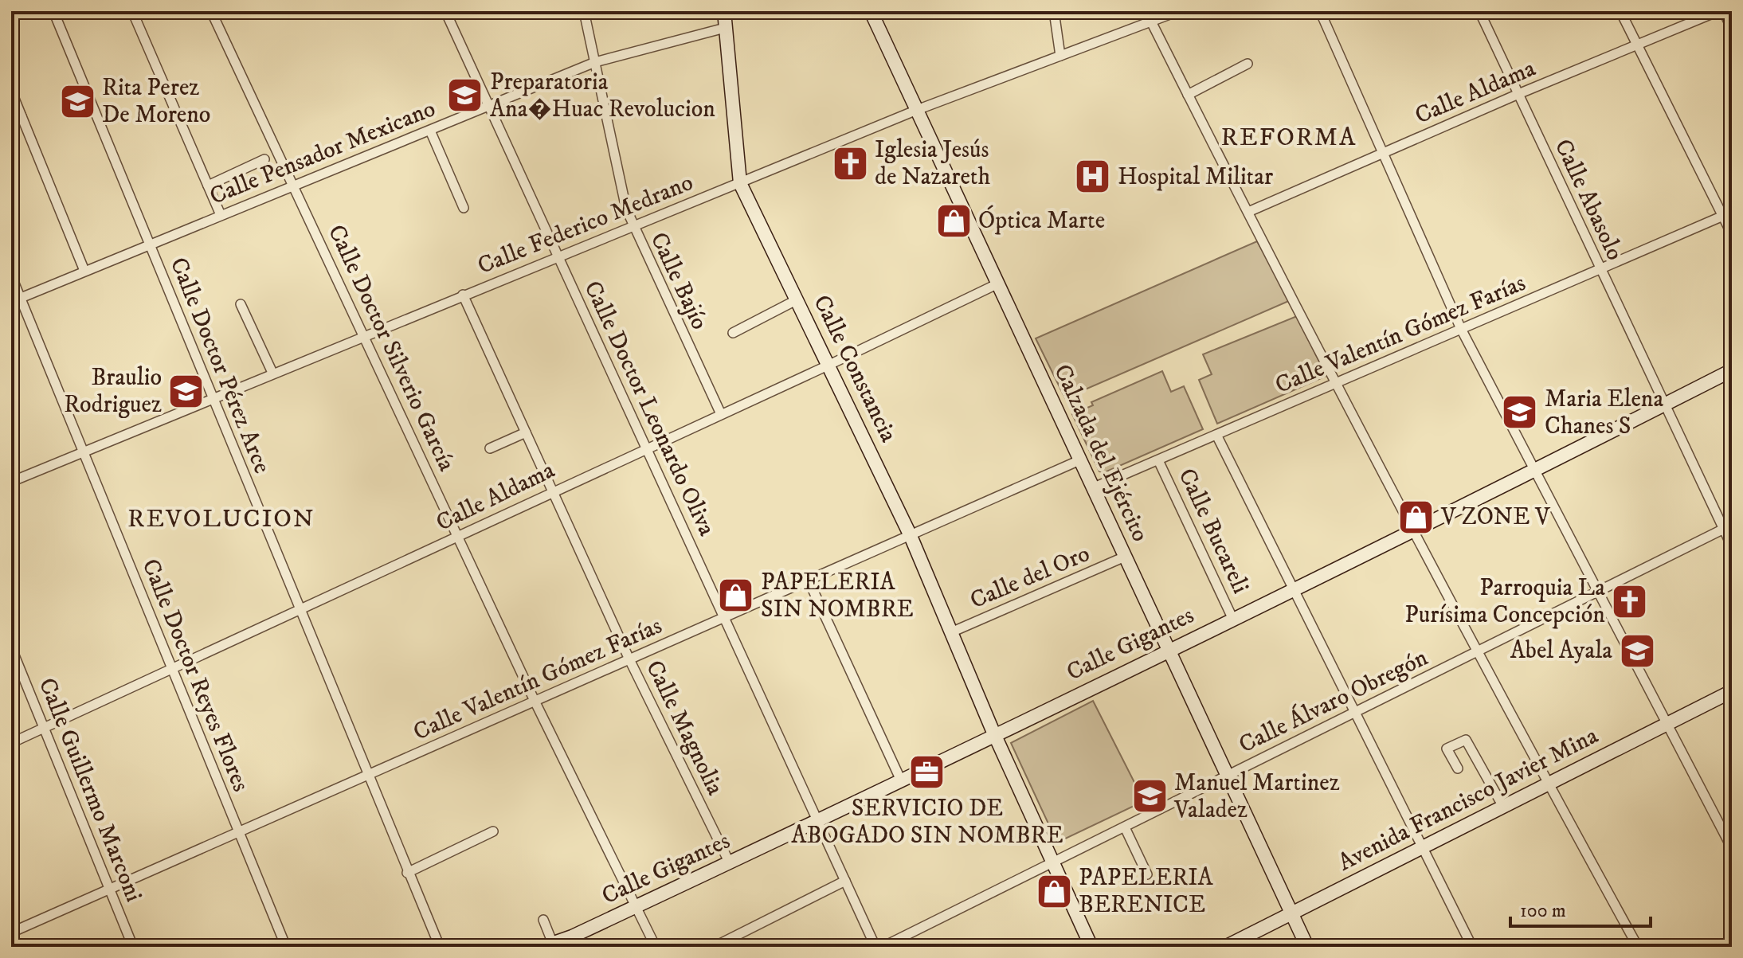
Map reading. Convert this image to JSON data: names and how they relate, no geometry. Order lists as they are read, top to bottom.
{
  "streets": {
    "main road": [
      "Calle Constancia",
      "Calzada del Ejército",
      "Calle Gigantes",
      "Avenida Francisco Javier Mina"
    ],
    "street": [
      "Calle Aldama",
      "Calle Pensador Mexicano",
      "Calle Abasolo",
      "Calle Federico Medrano",
      "Calle Bajío",
      "Calle Valentín Gómez Farías",
      "Calle Doctor Silverio García",
      "Calle Doctor Pérez Arce",
      "Calle Doctor Leonardo Oliva",
      "Calle Bucareli",
      "Calle del Oro",
      "Calle Doctor Reyes Flores",
      "Calle Álvaro Obregón",
      "Calle Magnolia",
      "Calle Guillermo Marconi"
    ]
  },
  "crossings": [
    ["Calle Aldama", "Calle Abasolo"],
    ["Calle Aldama", "Calle Bajío"],
    ["Calle Aldama", "Calle Doctor Silverio García"],
    ["Calle Aldama", "Calle Doctor Pérez Arce"],
    ["Calle Aldama", "Calle Constancia"],
    ["Calle Aldama", "Calle Doctor Leonardo Oliva"],
    ["Calle Aldama", "Calzada del Ejército"],
    ["Calle Aldama", "Calle Doctor Reyes Flores"],
    ["Calle Aldama", "Calle Magnolia"],
    ["Calle Aldama", "Calle Guillermo Marconi"],
    ["Calle Pensador Mexicano", "Calle Bajío"],
    ["Calle Pensador Mexicano", "Calle Doctor Silverio García"],
    ["Calle Pensador Mexicano", "Calle Doctor Pérez Arce"],
    ["Calle Pensador Mexicano", "Calle Constancia"],
    ["Calle Pensador Mexicano", "Calle Doctor Leonardo Oliva"],
    ["Calle Pensador Mexicano", "Calle Doctor Reyes Flores"],
    ["Calle Abasolo", "Calle Valentín Gómez Farías"],
    ["Calle Abasolo", "Calle Gigantes"],
    ["Calle Abasolo", "Calle Álvaro Obregón"],
    ["Calle Federico Medrano", "Calle Bajío"],
    ["Calle Federico Medrano", "Calle Doctor Silverio García"],
    ["Calle Federico Medrano", "Calle Doctor Pérez Arce"],
    ["Calle Federico Medrano", "Calle Constancia"],
    ["Calle Federico Medrano", "Calle Doctor Leonardo Oliva"],
    ["Calle Federico Medrano", "Calzada del Ejército"],
    ["Calle Federico Medrano", "Calle Doctor Reyes Flores"],
    ["Calle Federico Medrano", "Calle Magnolia"],
    ["Calle Valentín Gómez Farías", "Calle Doctor Silverio García"],
    ["Calle Valentín Gómez Farías", "Calle Doctor Pérez Arce"],
    ["Calle Valentín Gómez Farías", "Calle Constancia"],
    ["Calle Valentín Gómez Farías", "Calle Doctor Leonardo Oliva"],
    ["Calle Valentín Gómez Farías", "Calzada del Ejército"],
    ["Calle Valentín Gómez Farías", "Calle Bucareli"],
    ["Calle Valentín Gómez Farías", "Calle Doctor Reyes Flores"],
    ["Calle Valentín Gómez Farías", "Calle Magnolia"],
    ["Calle Valentín Gómez Farías", "Calle Guillermo Marconi"],
    ["Calle Doctor Silverio García", "Calle Gigantes"],
    ["Calle Constancia", "Calle del Oro"],
    ["Calle Constancia", "Calle Gigantes"],
    ["Calle Constancia", "Calle Álvaro Obregón"],
    ["Calle Doctor Leonardo Oliva", "Calle Gigantes"],
    ["Calzada del Ejército", "Calle del Oro"],
    ["Calzada del Ejército", "Calle Gigantes"],
    ["Calzada del Ejército", "Calle Álvaro Obregón"],
    ["Calzada del Ejército", "Avenida Francisco Javier Mina"],
    ["Calle Bucareli", "Calle Gigantes"],
    ["Calle Gigantes", "Calle Magnolia"]
  ],
  "districts": ["REFORMA", "REVOLUCION"],
  "places": {
    "school or university": [
      "Preparatoria Ana�Huac Revolucion",
      "Rita Perez De Moreno",
      "Braulio Rodriguez",
      "Maria Elena Chanes S",
      "Abel Ayala",
      "Manuel Martinez Valadez"
    ],
    "church": ["Iglesia Jesús de Nazareth", "Parroquia La Purísima Concepción"],
    "hospital": ["Hospital Militar"],
    "shop": [
      "Óptica Marte",
      "V ZONE V",
      "PAPELERIA SIN NOMBRE",
      "PAPELERIA BERENICE"
    ],
    "office": ["SERVICIO DE ABOGADO SIN NOMBRE"]
  },
  "scale_bar": "100 m"
}
